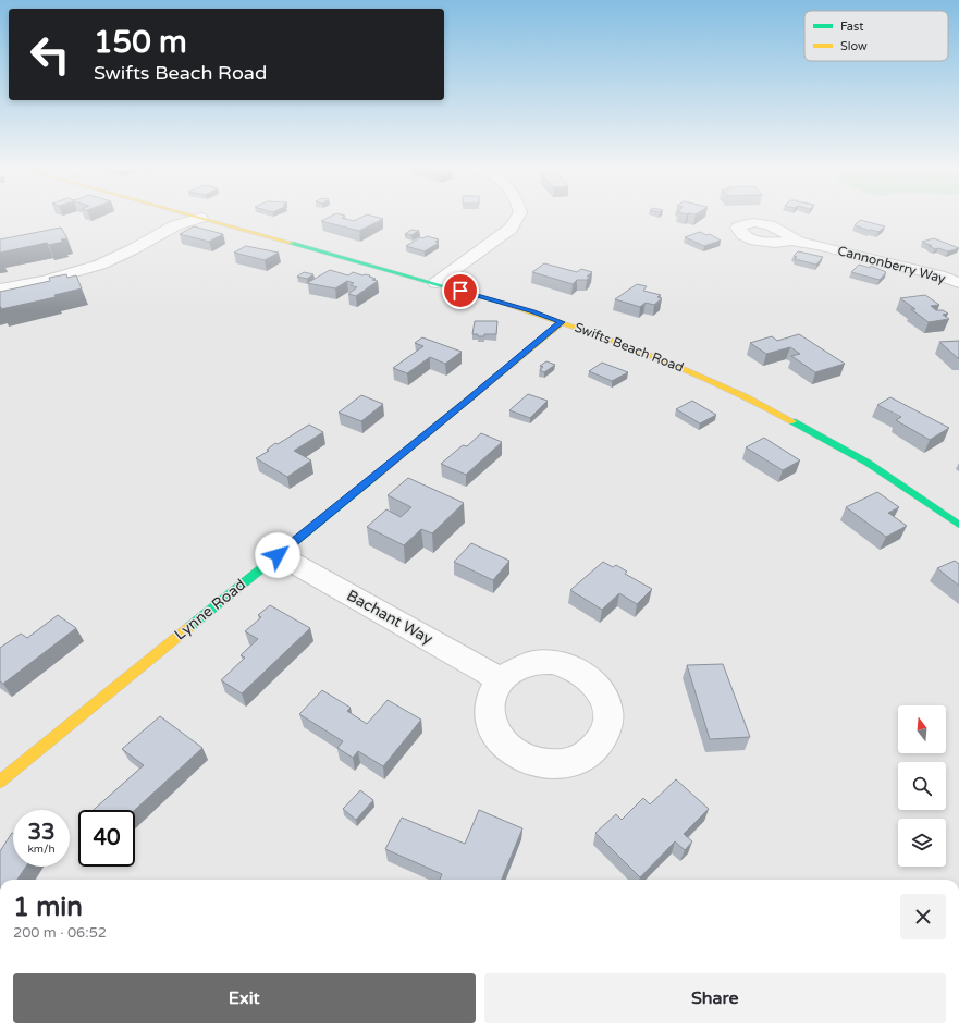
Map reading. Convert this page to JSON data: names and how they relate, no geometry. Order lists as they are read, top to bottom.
{
  "streets": {
    "street": [
      "Cannonberry Way",
      "Swifts Beach Road",
      "Lynne Road",
      "Bachant Way"
    ]
  },
  "crossings": [
    ["Swifts Beach Road", "Lynne Road"],
    ["Lynne Road", "Bachant Way"]
  ],
  "legend": ["Fast", "Slow"],
  "north": "top",
  "page": {
    "turn": ["150 m", "Swifts Beach Road"],
    "speed": "33 km/h",
    "limit": "40",
    "heading": ["1 min", "200 m · 06:52"],
    "buttons": ["Exit", "Share"]
  }
}
